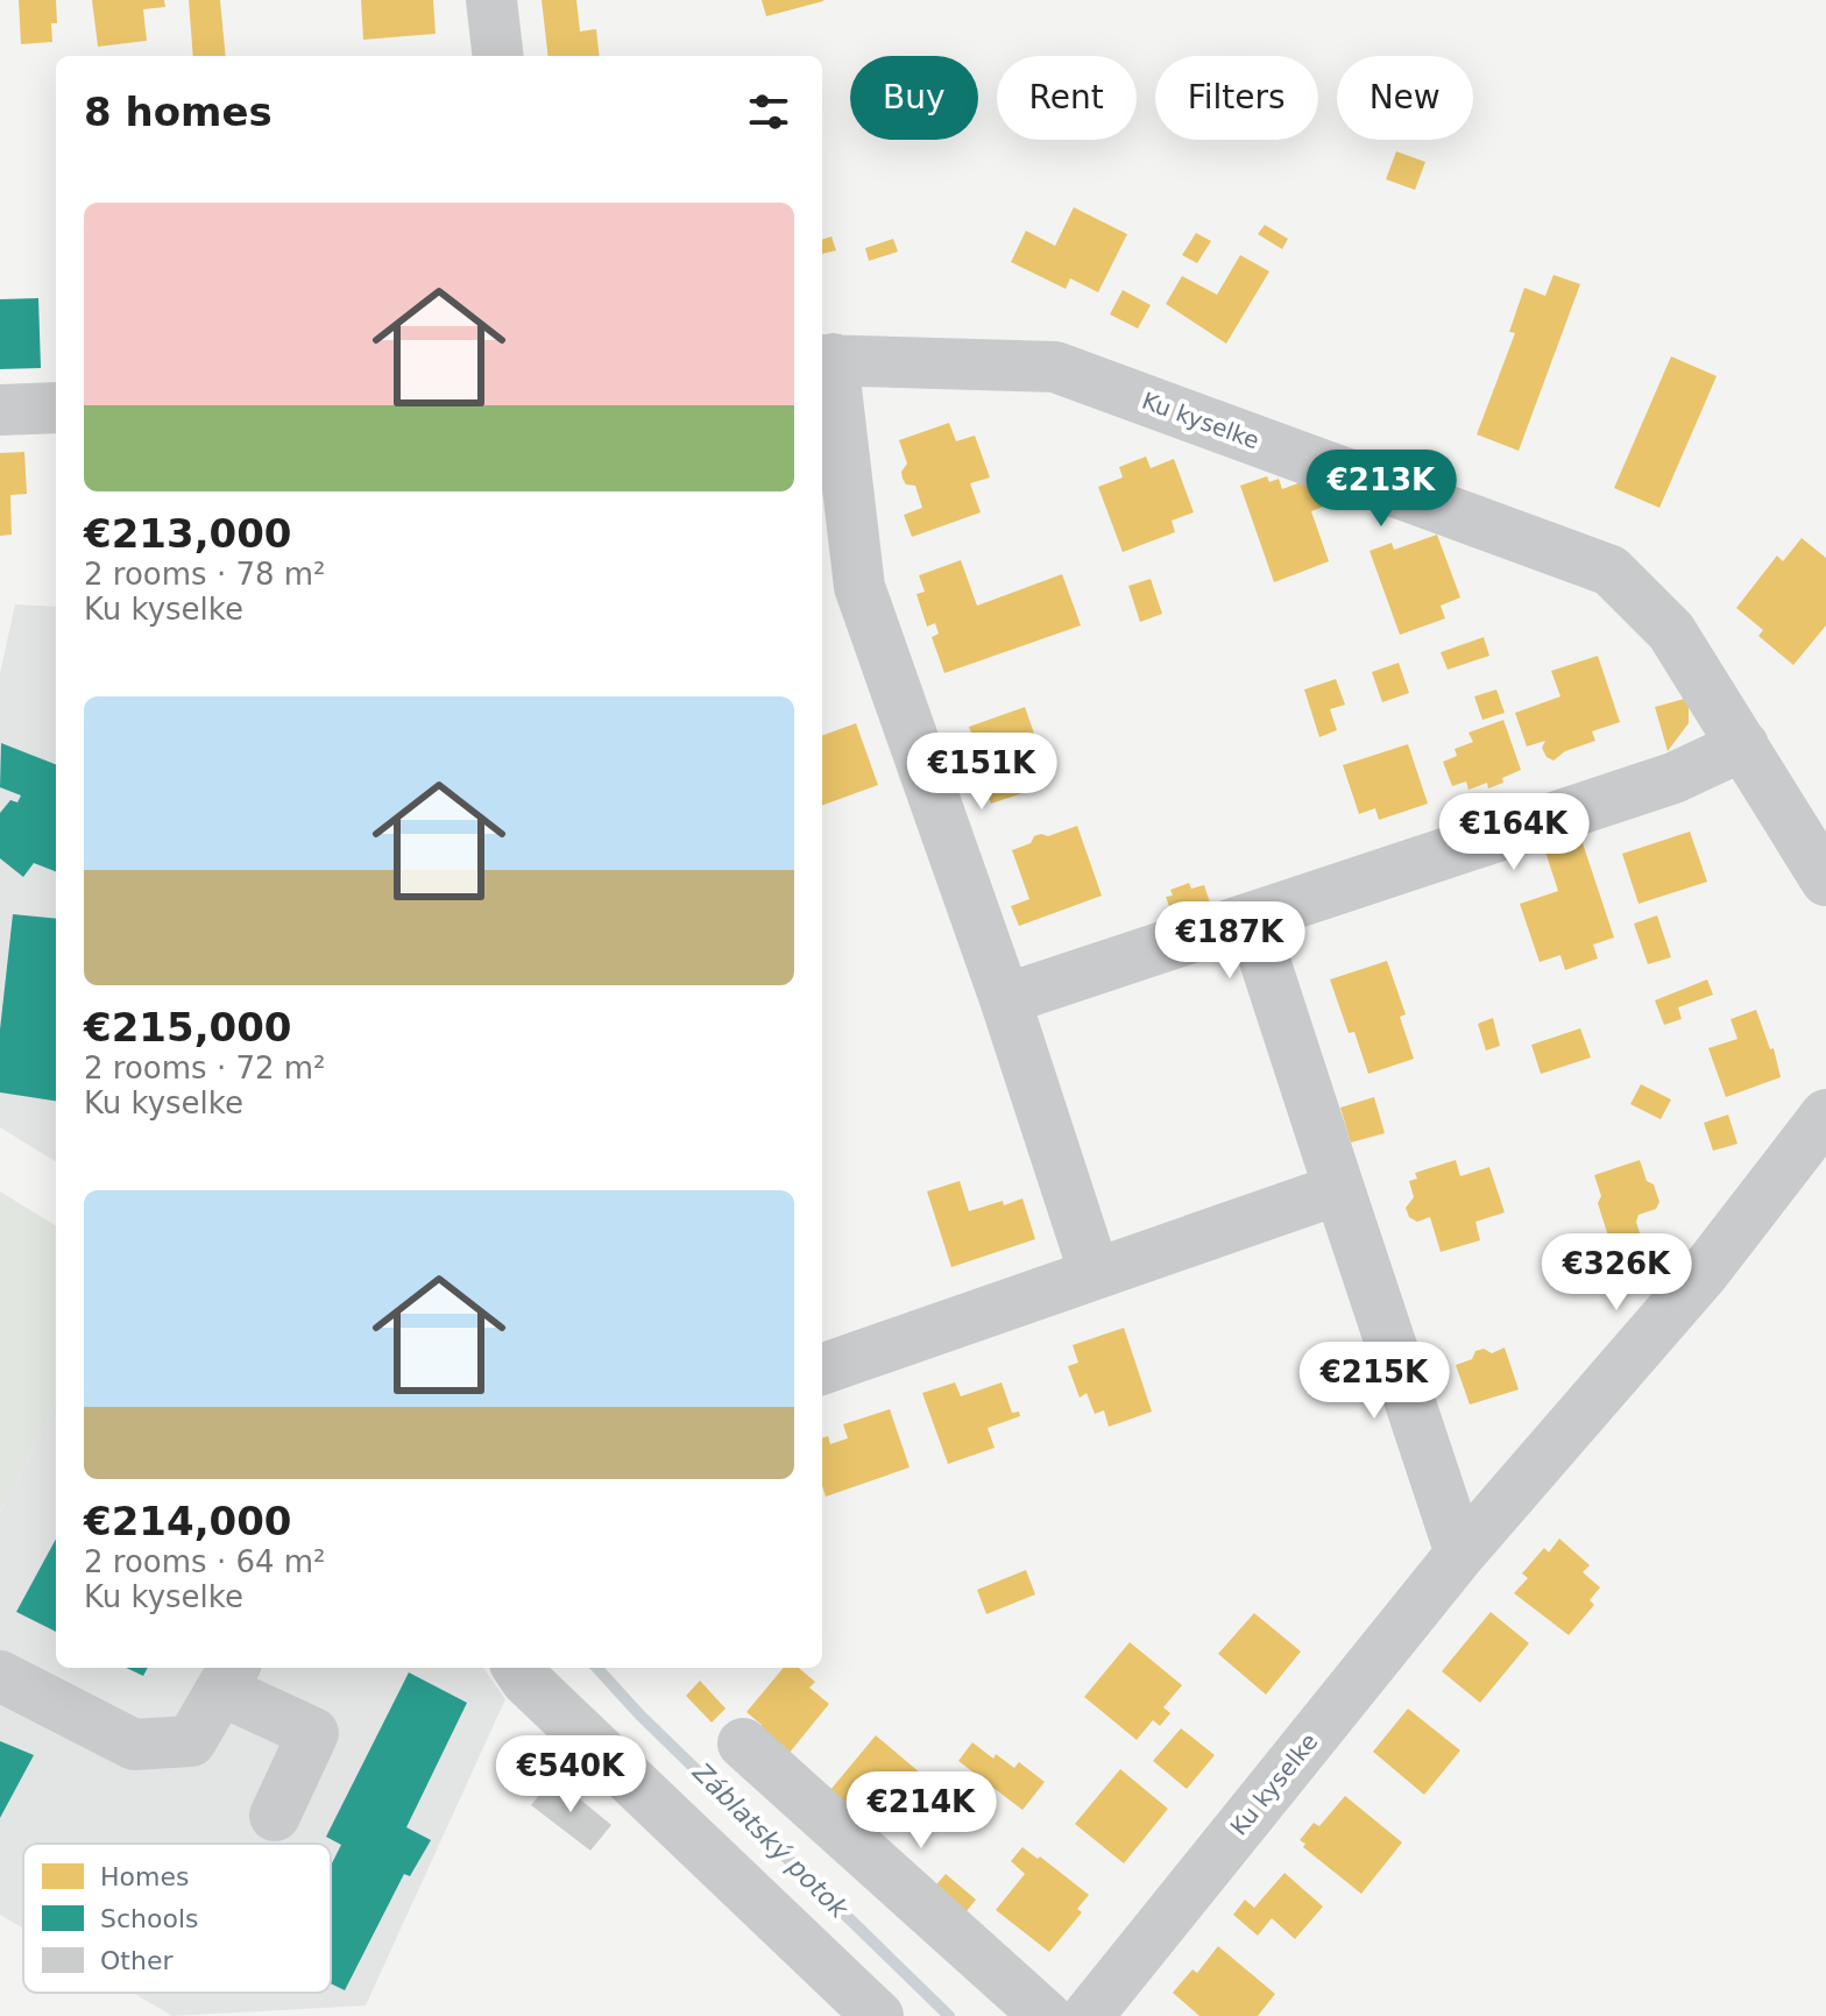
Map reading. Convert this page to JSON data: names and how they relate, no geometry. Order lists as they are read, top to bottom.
{
  "streets": {
    "street": ["Ku kyselke"]
  },
  "water": ["Záblatský potok"],
  "legend": ["Homes", "Schools", "Other"],
  "page": {
    "chip": [
      "Buy",
      "Rent",
      "Filters",
      "New"
    ],
    "heading": "8 homes",
    "list": [
      {
        "name": "€213,000",
        "note": "2 rooms · 78 m² · Ku kyselke"
      },
      {
        "name": "€215,000",
        "note": "2 rooms · 72 m² · Ku kyselke"
      },
      {
        "name": "€214,000",
        "note": "2 rooms · 64 m² · Ku kyselke"
      }
    ],
    "price": [
      "€213K",
      "€151K",
      "€164K",
      "€187K",
      "€326K",
      "€215K",
      "€540K",
      "€214K"
    ]
  }
}
